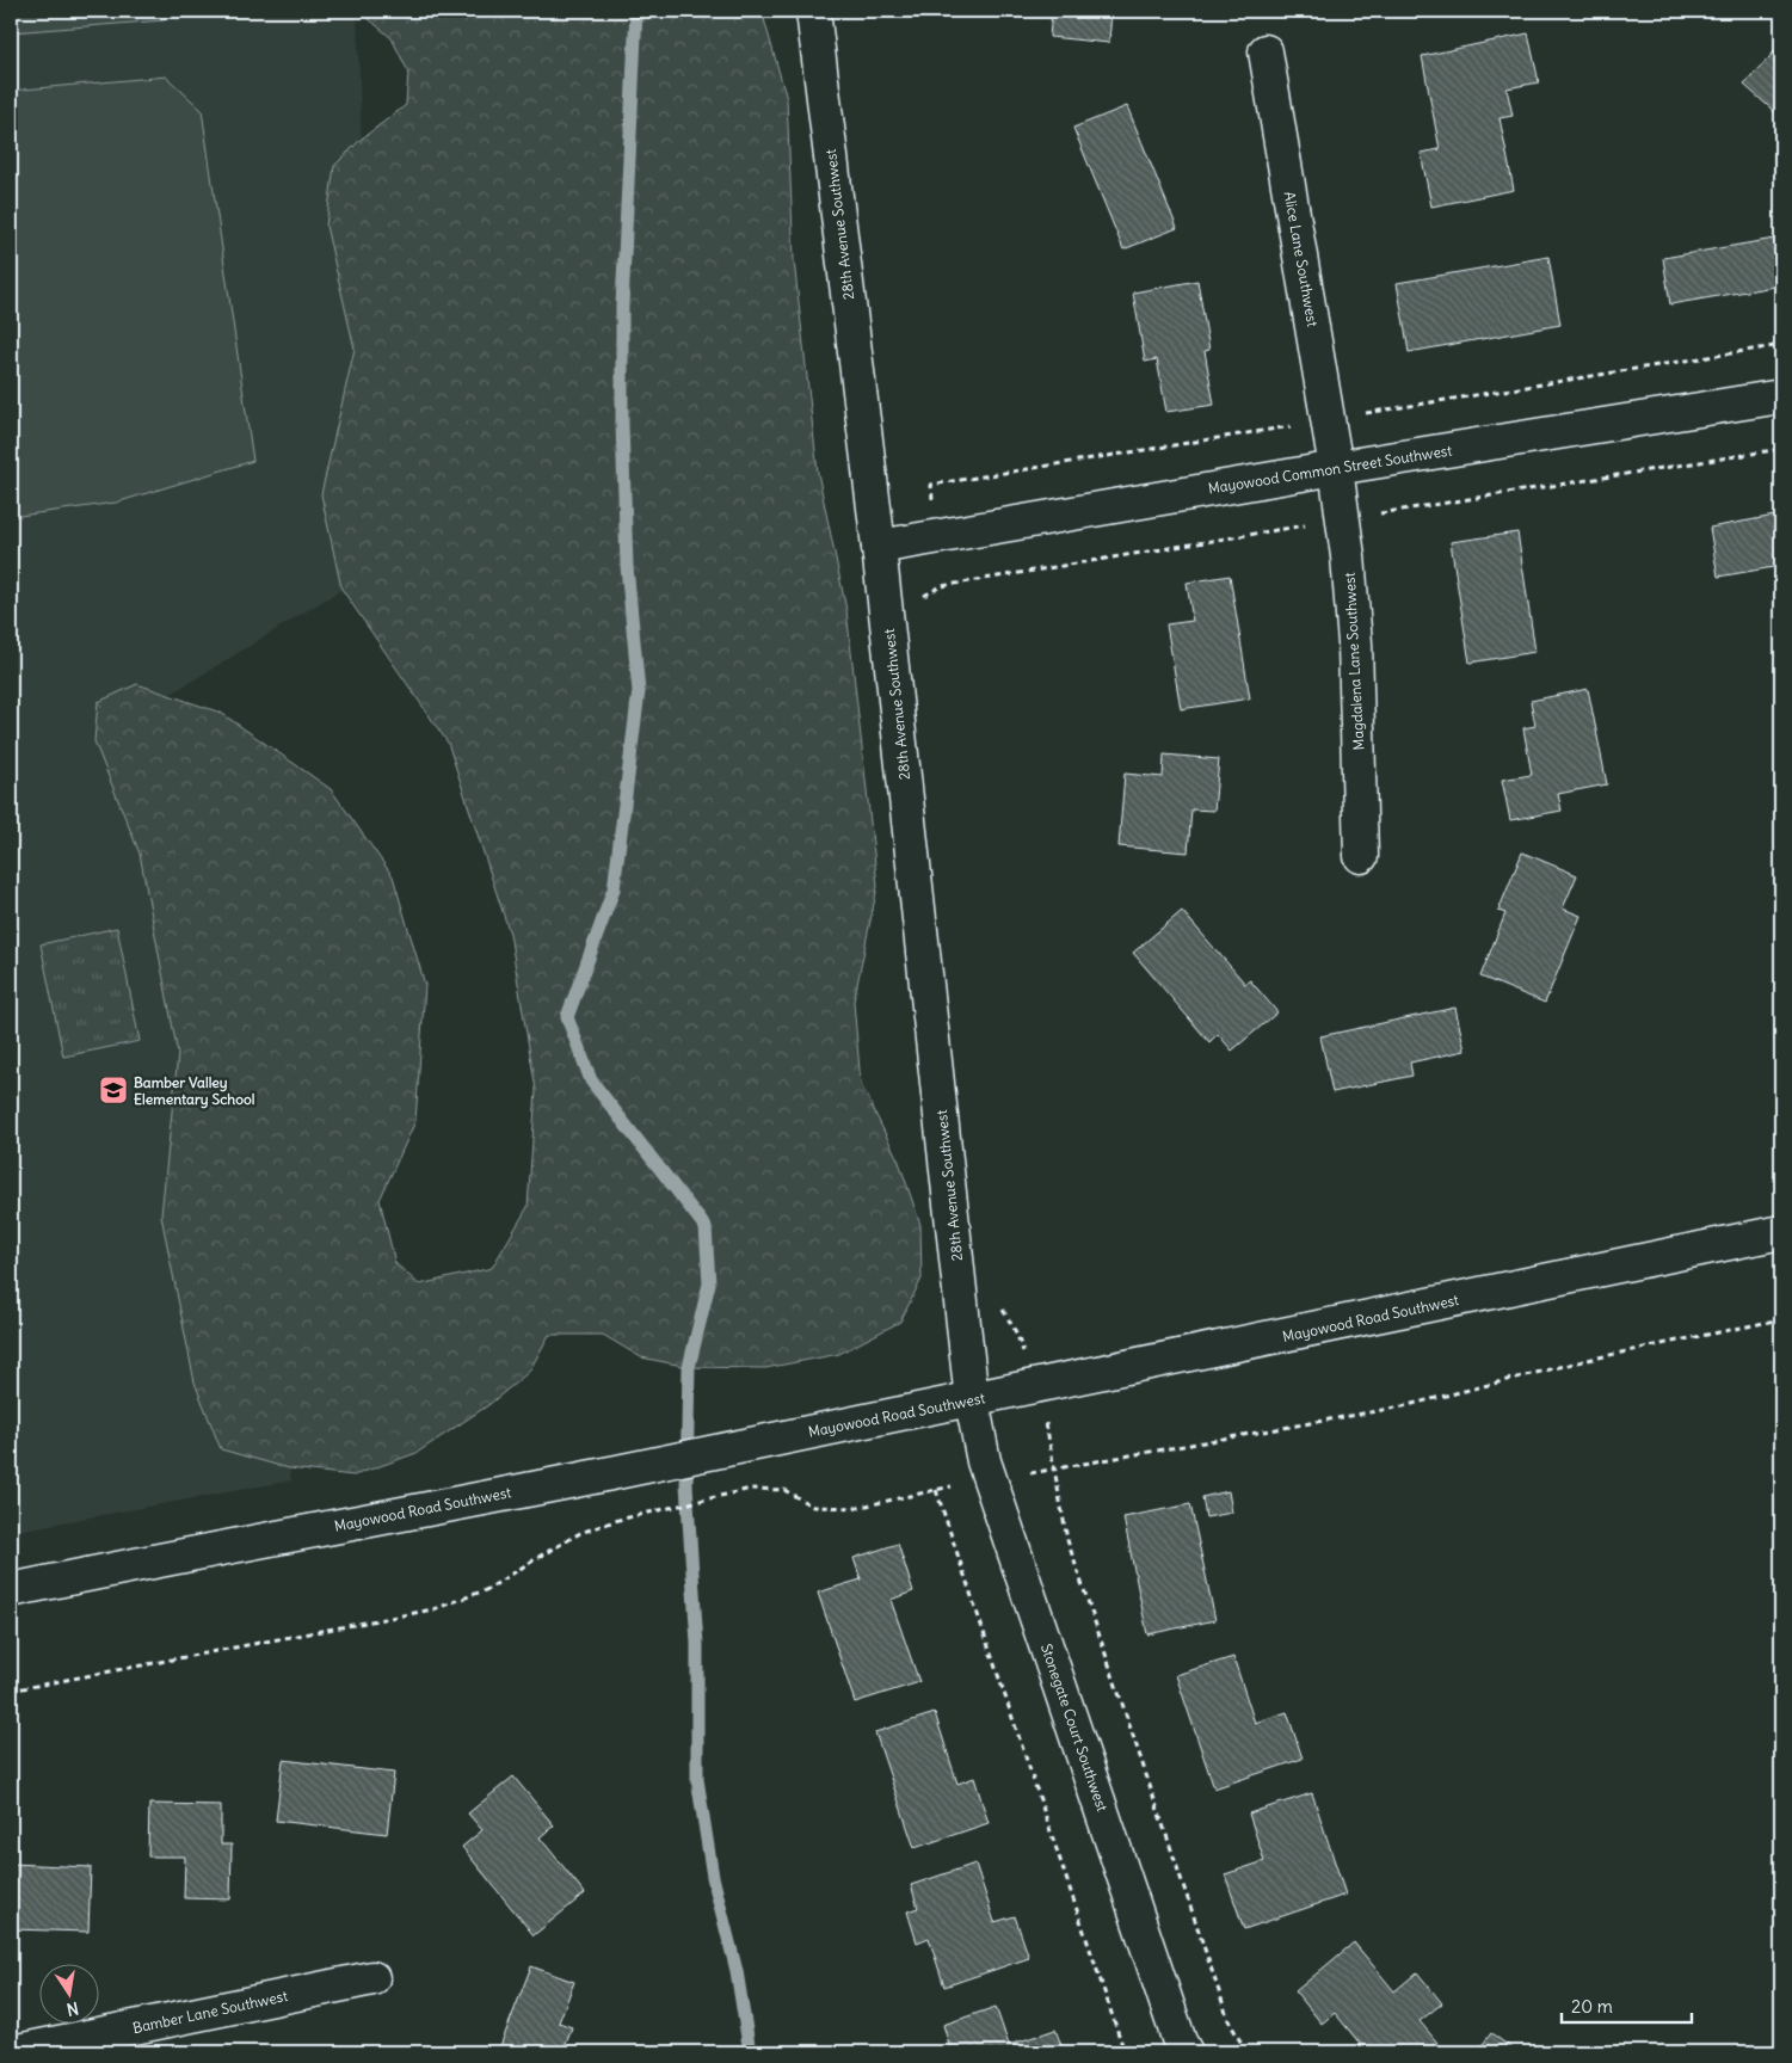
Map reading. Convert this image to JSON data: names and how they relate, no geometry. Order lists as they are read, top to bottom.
{
  "streets": {
    "street": [
      "28th Avenue Southwest",
      "Alice Lane Southwest",
      "Mayowood Common Street Southwest",
      "Magdalena Lane Southwest",
      "Mayowood Road Southwest",
      "Stonegate Court Southwest",
      "Bamber Lane Southwest"
    ]
  },
  "crossings": [
    ["28th Avenue Southwest", "Mayowood Common Street Southwest"],
    ["28th Avenue Southwest", "Mayowood Road Southwest"],
    ["28th Avenue Southwest", "Stonegate Court Southwest"],
    ["Alice Lane Southwest", "Mayowood Common Street Southwest"],
    ["Alice Lane Southwest", "Magdalena Lane Southwest"],
    ["Mayowood Common Street Southwest", "Magdalena Lane Southwest"],
    ["Mayowood Road Southwest", "Stonegate Court Southwest"]
  ],
  "places": {
    "school or university": ["Bamber Valley Elementary School"]
  },
  "scale_bar": "20 m",
  "north": "bottom"
}
